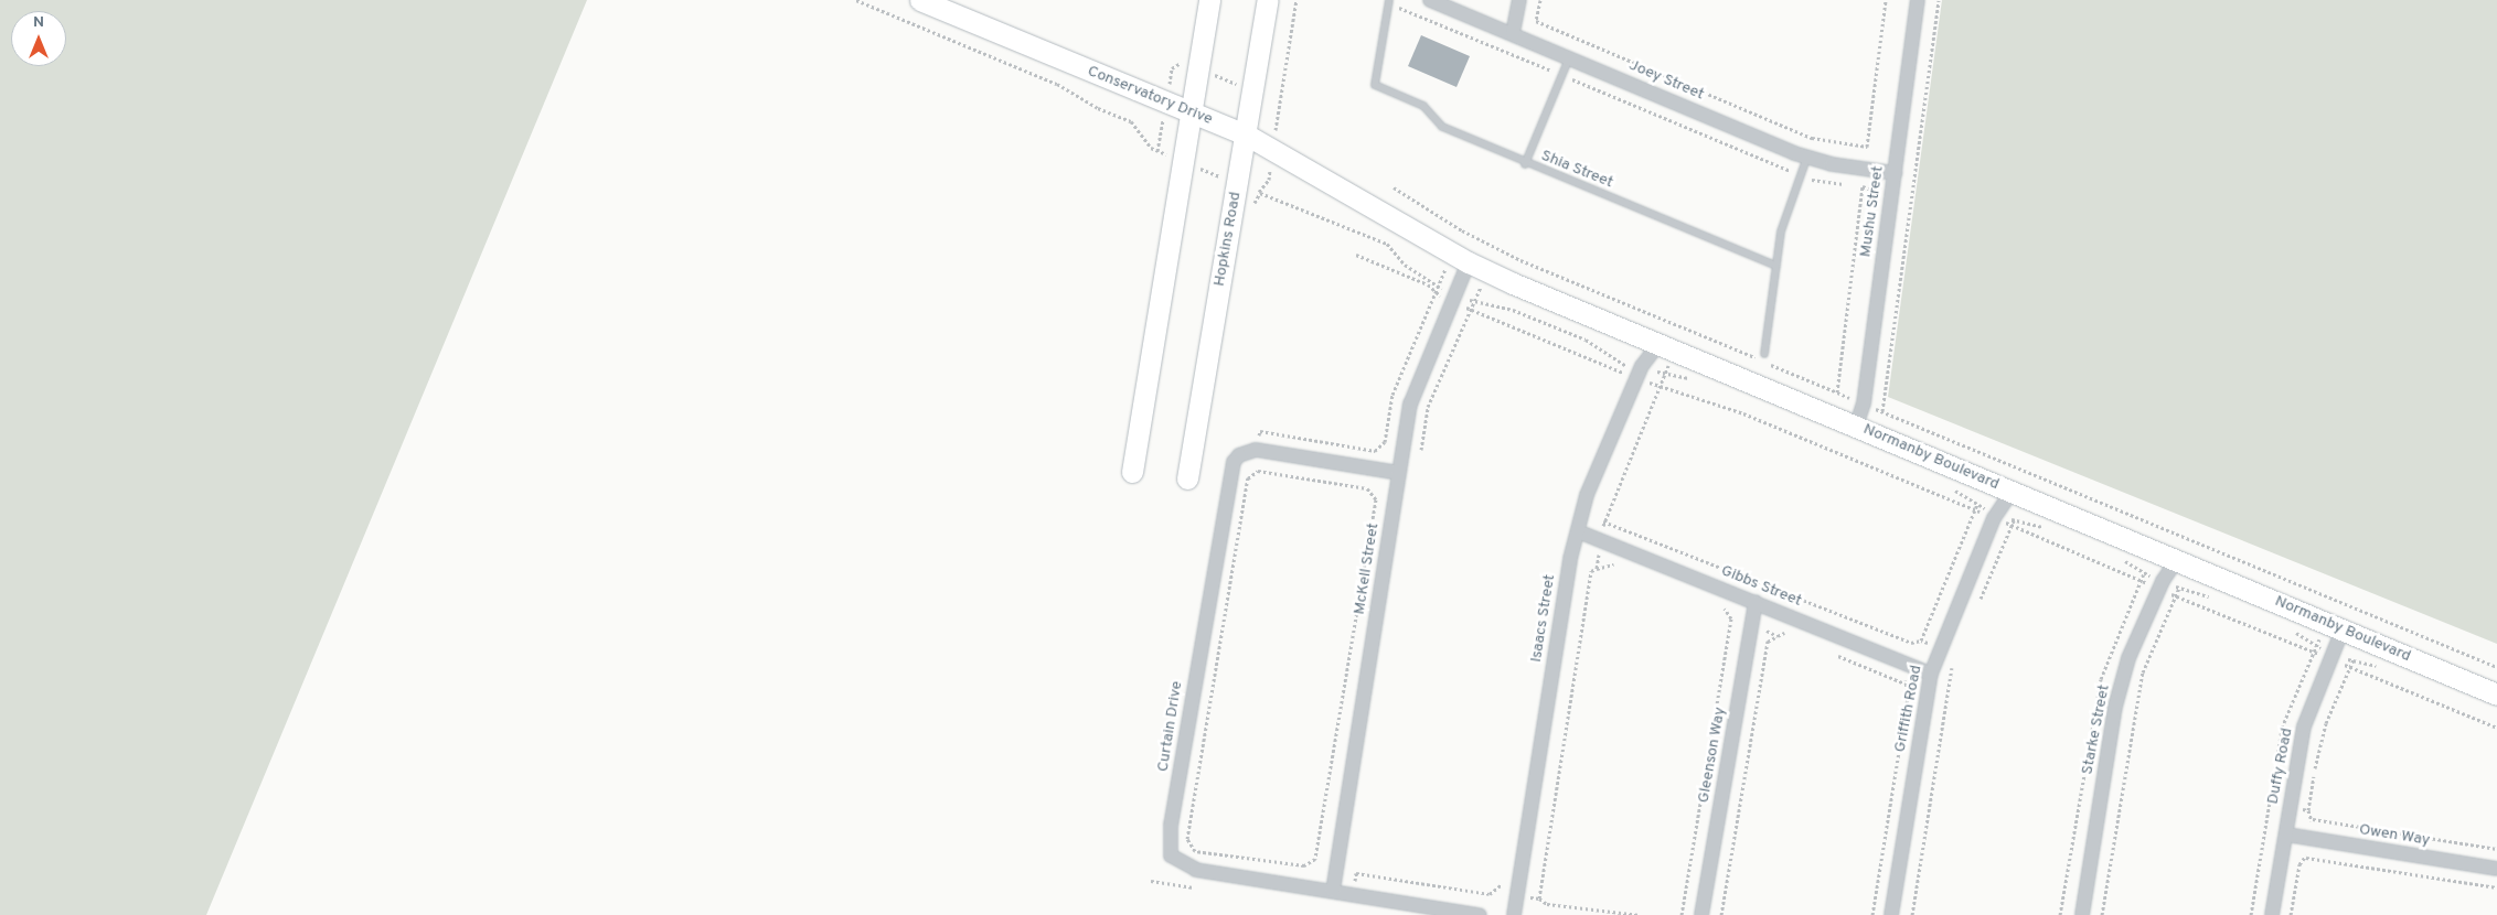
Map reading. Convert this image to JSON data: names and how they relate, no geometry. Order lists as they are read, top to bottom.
{
  "streets": {
    "street": [
      "Joey Street",
      "Conservatory Drive",
      "Mushu Street",
      "Hopkins Road",
      "Normanby Boulevard",
      "McKell Street",
      "Gibbs Street",
      "Isaacs Street",
      "Griffith Road",
      "Curtain Drive",
      "Starke Street",
      "Gleenson Way",
      "Duffy Road",
      "Owen Way"
    ],
    "lane": ["Shia Street"]
  },
  "crossings": [
    ["Joey Street", "Mushu Street"],
    ["Conservatory Drive", "Hopkins Road"],
    ["Conservatory Drive", "Normanby Boulevard"],
    ["Mushu Street", "Normanby Boulevard"],
    ["Normanby Boulevard", "McKell Street"],
    ["Normanby Boulevard", "Isaacs Street"],
    ["Normanby Boulevard", "Griffith Road"],
    ["Normanby Boulevard", "Starke Street"],
    ["Normanby Boulevard", "Duffy Road"],
    ["McKell Street", "Curtain Drive"],
    ["Gibbs Street", "Isaacs Street"],
    ["Gibbs Street", "Griffith Road"],
    ["Gibbs Street", "Gleenson Way"],
    ["Duffy Road", "Owen Way"]
  ],
  "north": "top"
}
